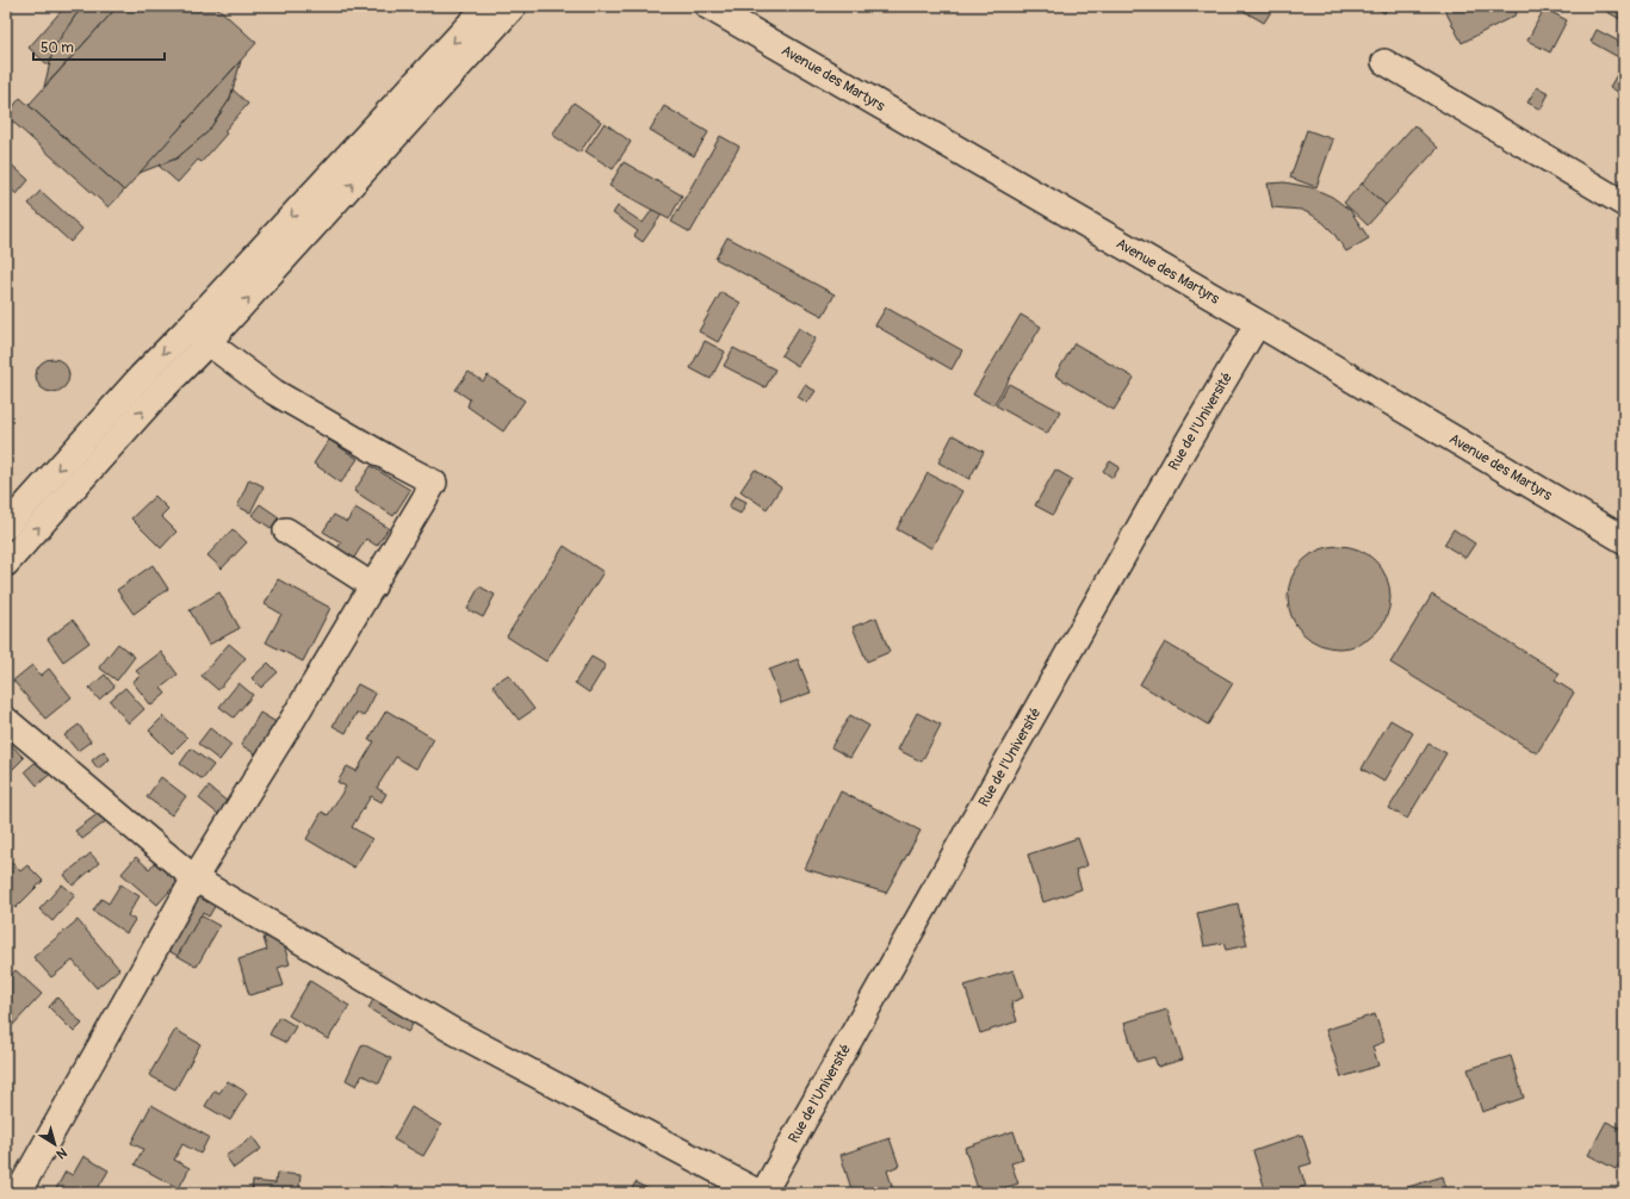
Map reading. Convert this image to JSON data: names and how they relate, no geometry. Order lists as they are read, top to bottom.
{
  "streets": {
    "main road": ["Avenue des Martyrs"],
    "street": ["Rue de l'Université"]
  },
  "crossings": [
    ["Avenue des Martyrs", "Rue de l'Université"]
  ],
  "scale_bar": "50 m",
  "north": "bottom right"
}
